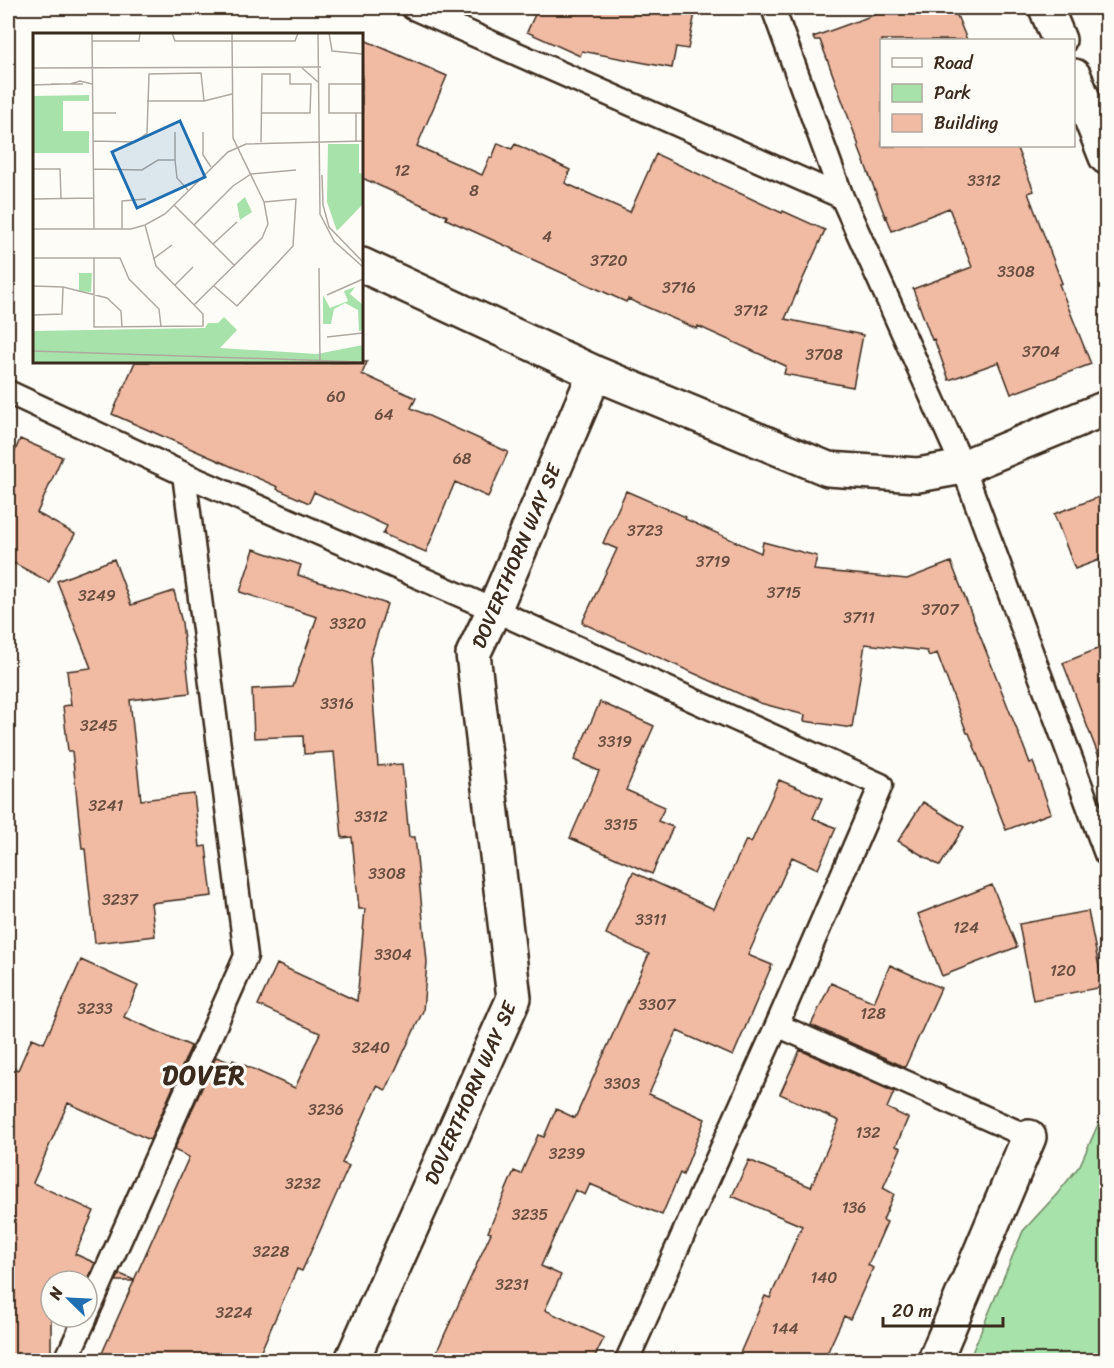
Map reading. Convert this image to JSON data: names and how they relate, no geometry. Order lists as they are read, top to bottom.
{
  "streets": {
    "street": ["DOVERTHORN WAY SE"]
  },
  "districts": ["DOVER"],
  "house_numbers": [
    "12",
    "3312",
    "8",
    "4",
    "3720",
    "3308",
    "3716",
    "3712",
    "3704",
    "3708",
    "60",
    "64",
    "68",
    "3723",
    "3719",
    "3715",
    "3249",
    "3707",
    "3711",
    "3320",
    "3316",
    "3245",
    "3319",
    "3241",
    "3312",
    "3315",
    "3308",
    "3237",
    "3311",
    "124",
    "3304",
    "120",
    "3307",
    "3233",
    "128",
    "3240",
    "3303",
    "3236",
    "132",
    "3239",
    "3232",
    "136",
    "3235",
    "3228",
    "140",
    "3231",
    "3224",
    "144"
  ],
  "legend": ["Road", "Park", "Building"],
  "scale_bar": "20 m",
  "north": "top left"
}
